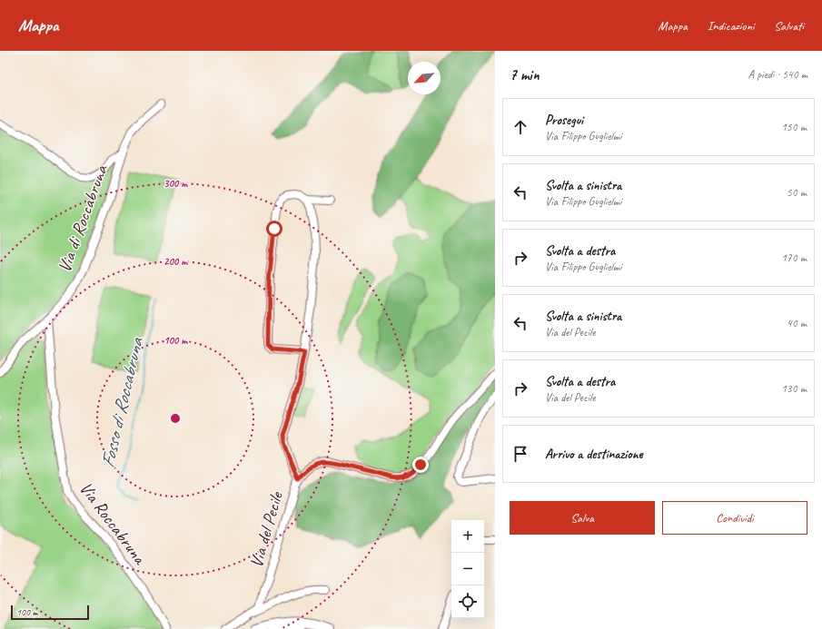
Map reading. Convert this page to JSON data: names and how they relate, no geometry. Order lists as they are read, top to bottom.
{
  "streets": {
    "street": ["Via di Roccabruna", "Via Roccabruna", "Via del Pecile"]
  },
  "crossings": [
    ["Via di Roccabruna", "Via Roccabruna"]
  ],
  "water": ["Fosso di Roccabruna"],
  "scale_bar": "100 m",
  "north": "bottom left",
  "page": {
    "header": "Mappa",
    "nav": ["Mappa", "Indicazioni", "Salvati"],
    "heading": ["7 min", "A piedi · 540 m"],
    "list": [
      ["Prosegui", "Via Filippo Guglielmi", "150 m"],
      ["Svolta a sinistra", "Via Filippo Guglielmi", "50 m"],
      ["Svolta a destra", "Via Filippo Guglielmi", "170 m"],
      ["Svolta a sinistra", "Via del Pecile", "40 m"],
      ["Svolta a destra", "Via del Pecile", "130 m"],
      "Arrivo a destinazione"
    ],
    "buttons": ["Salva", "Condividi"],
    "map_buttons": ["+", "−"],
    "scale": "100 m"
  },
  "rings": ["300 m", "200 m", "100 m"]
}
